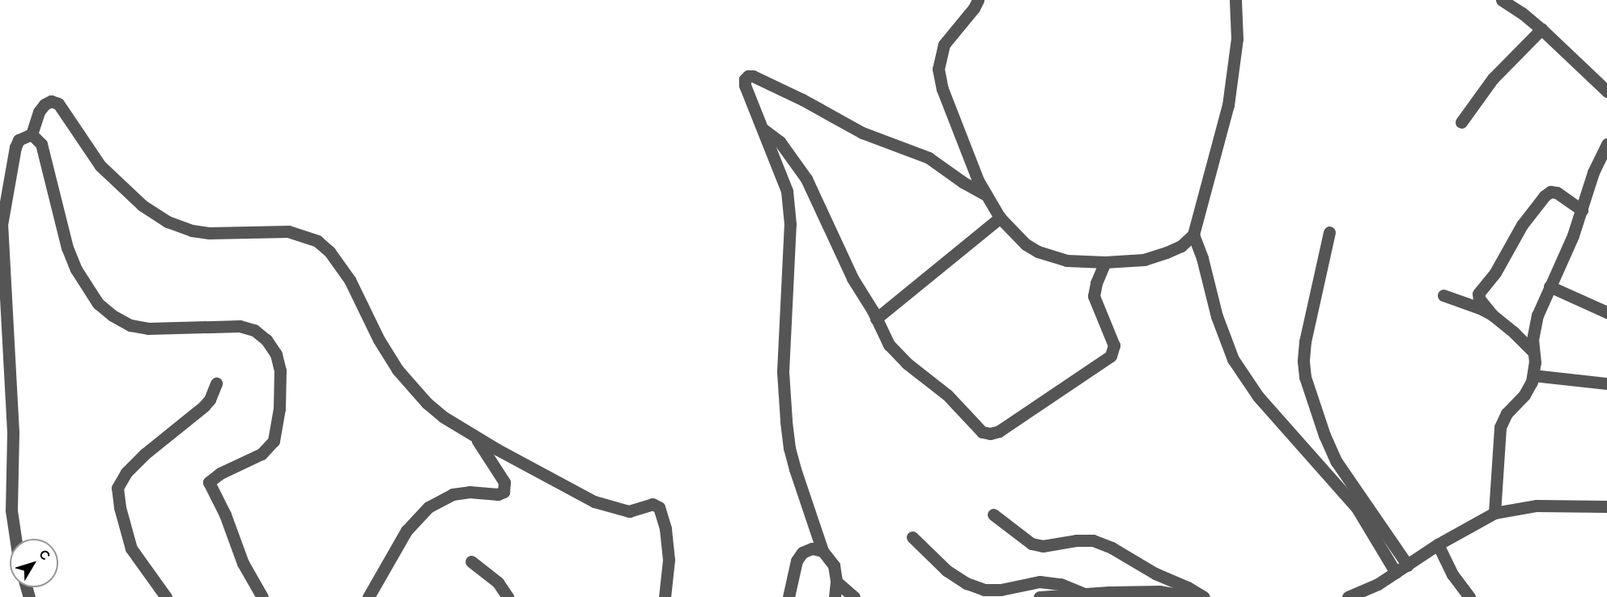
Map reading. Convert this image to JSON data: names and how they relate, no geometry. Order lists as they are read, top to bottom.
{
  "north": "top right"
}
